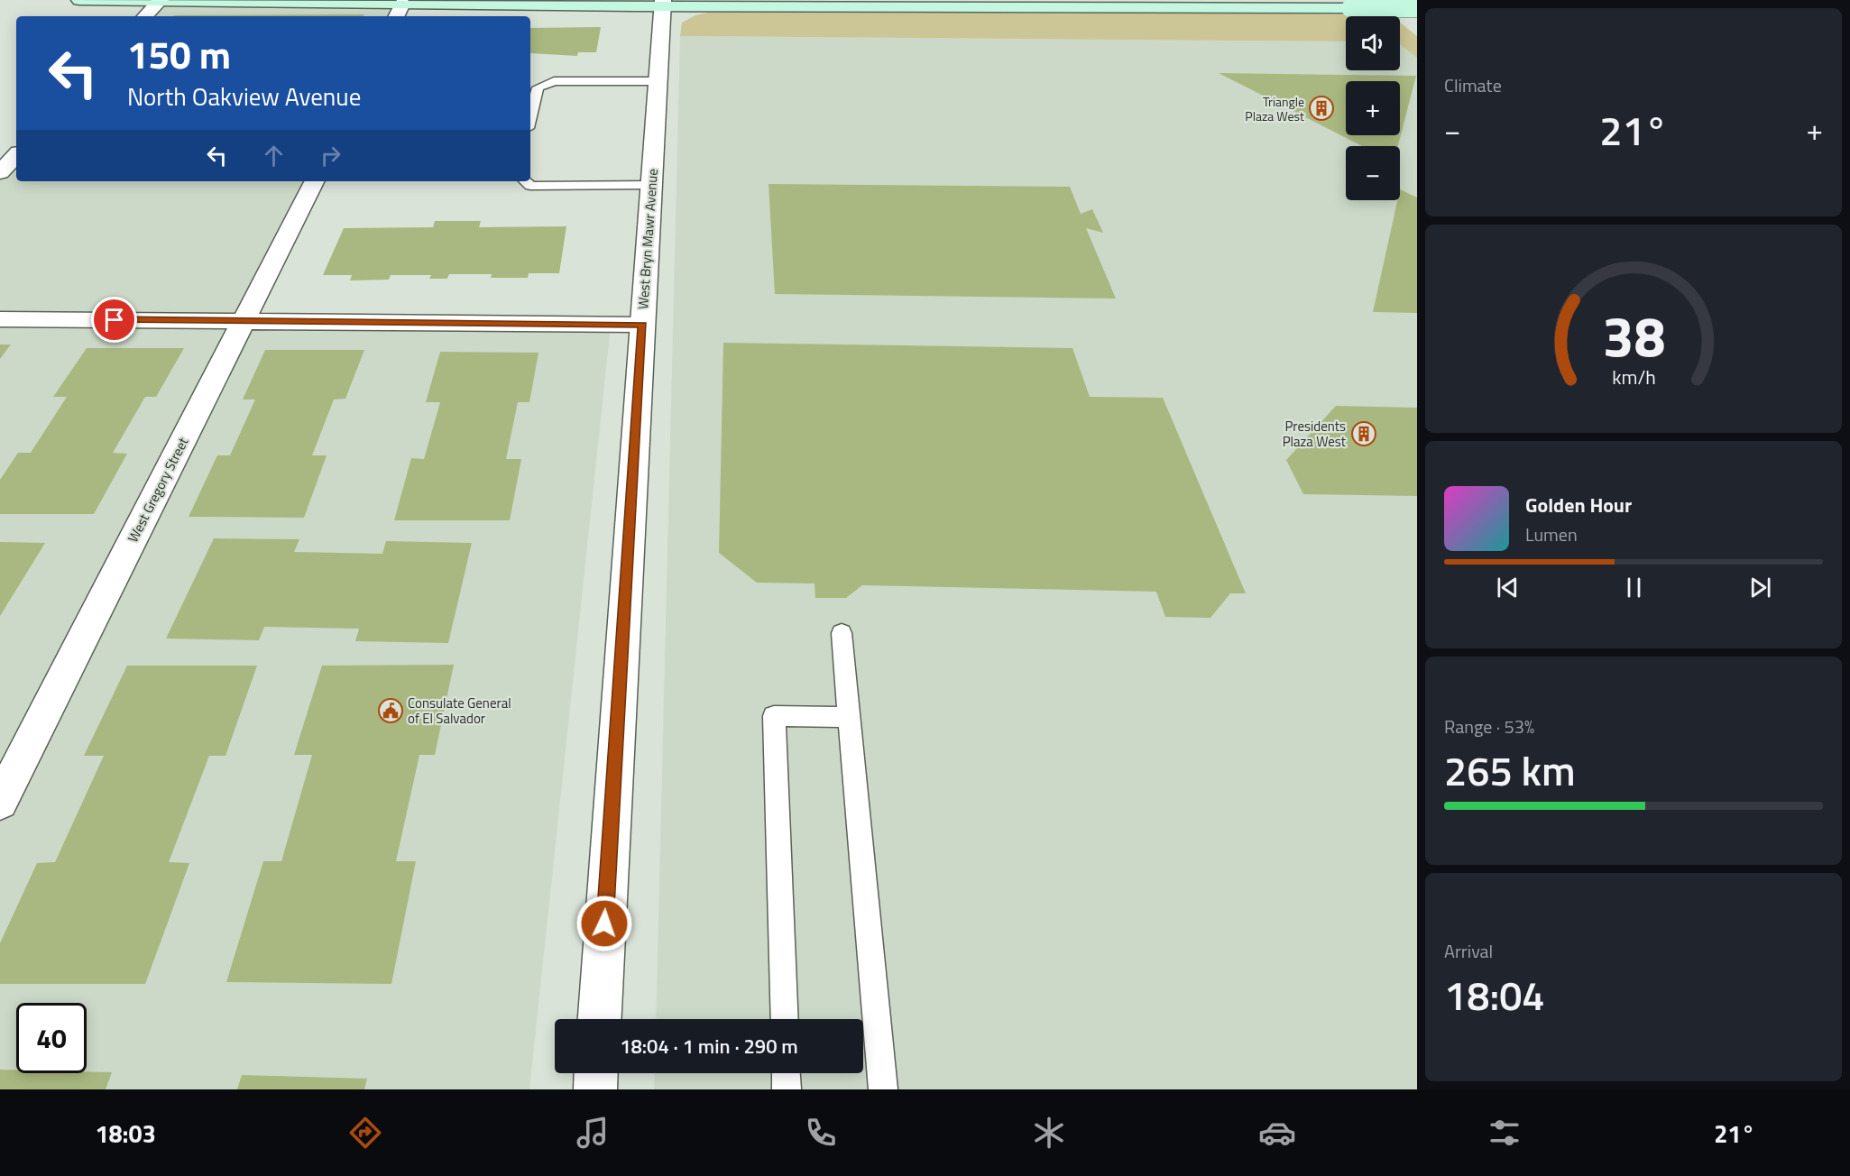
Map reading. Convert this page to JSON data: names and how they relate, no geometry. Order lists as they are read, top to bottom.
{
  "streets": {
    "street": ["West Bryn Mawr Avenue", "West Gregory Street"]
  },
  "places": {
    "building": ["Triangle Plaza West", "Presidents Plaza West"],
    "public building": ["Consulate General of El Salvador"]
  },
  "page": {
    "tile": [
      "Climate",
      ["Range · 53%", "265 km"],
      ["Arrival", "18:04"]
    ],
    "map_buttons": ["+", "−"],
    "turn": ["150 m", "North Oakview Avenue"],
    "heat": ["−", "21°", "+"],
    "song": ["Golden Hour", "Lumen"],
    "limit": "40",
    "trip": "18:04 · 1 min · 290 m",
    "tabs": ["18:03", "21°"],
    "gauge": ["38", "km/h"]
  }
}
